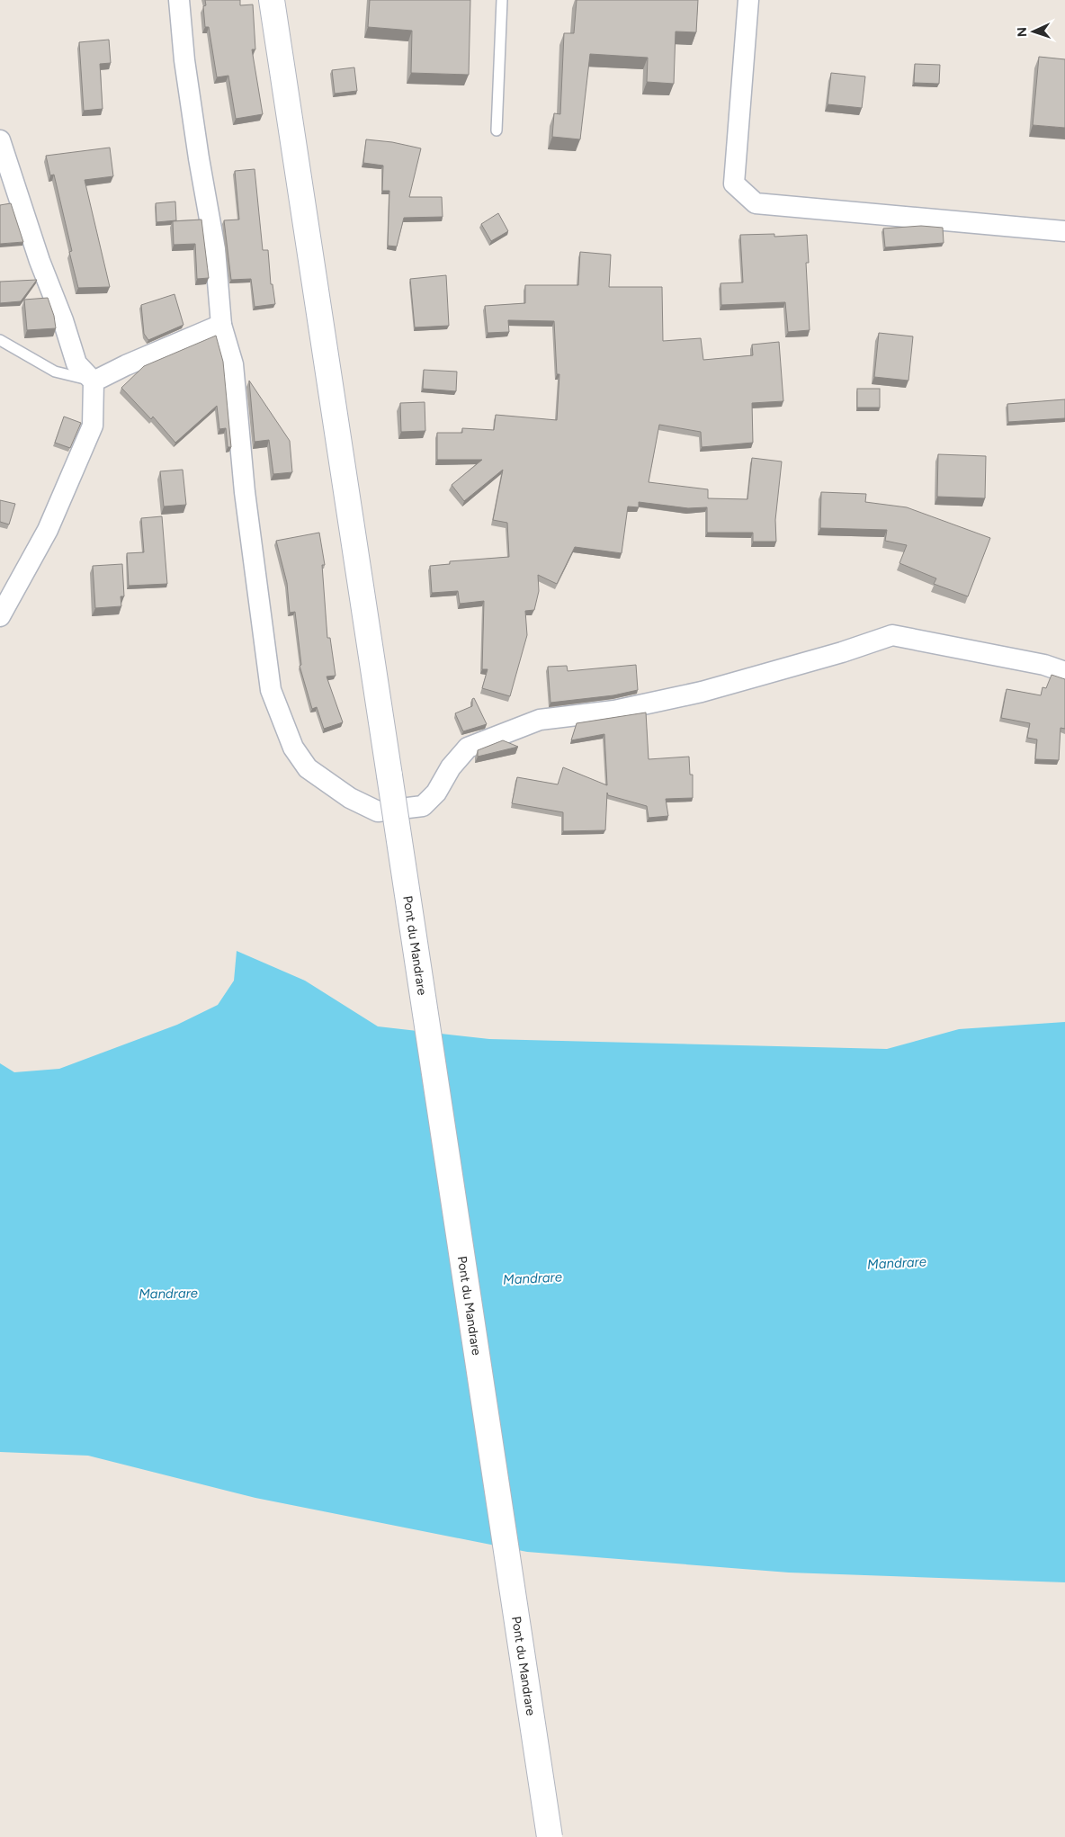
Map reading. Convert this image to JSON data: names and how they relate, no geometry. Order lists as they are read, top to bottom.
{
  "streets": {
    "main road": ["Pont du Mandrare"]
  },
  "water": ["Mandrare"],
  "north": "left"
}
